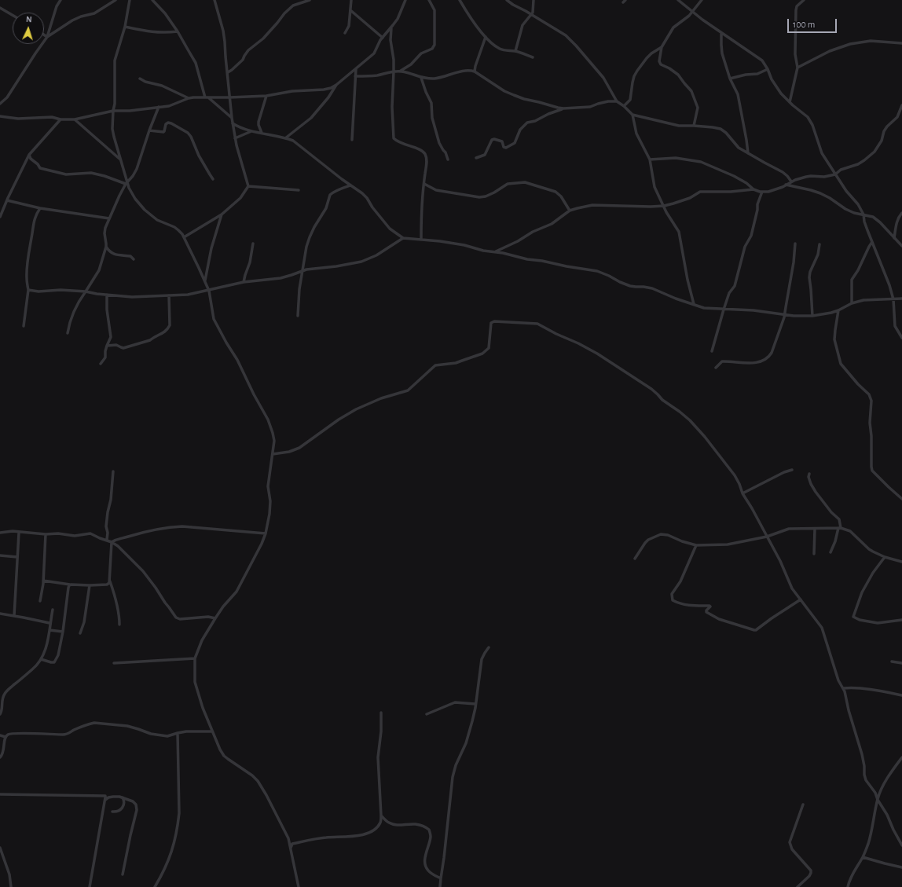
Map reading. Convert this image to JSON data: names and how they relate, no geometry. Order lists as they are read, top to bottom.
{
  "scale_bar": "100 m",
  "north": "top"
}
